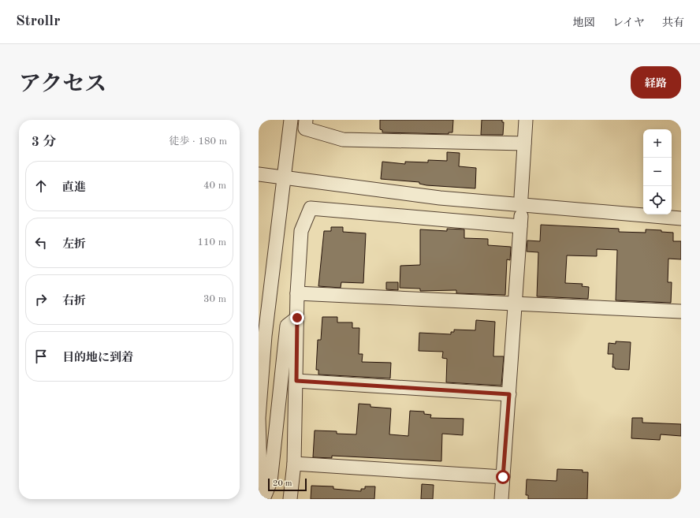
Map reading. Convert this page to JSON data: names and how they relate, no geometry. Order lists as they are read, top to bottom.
{
  "scale_bar": "20 m",
  "page": {
    "header": "Strollr",
    "nav": ["地図", "レイヤ", "共有"],
    "title": "アクセス",
    "buttons": "経路",
    "heading": ["3 分", "徒歩 · 180 m"],
    "map_buttons": ["+", "−"],
    "list": [
      ["直進", "40 m"],
      ["左折", "110 m"],
      ["右折", "30 m"],
      "目的地に到着"
    ],
    "scale": "20 m"
  }
}
